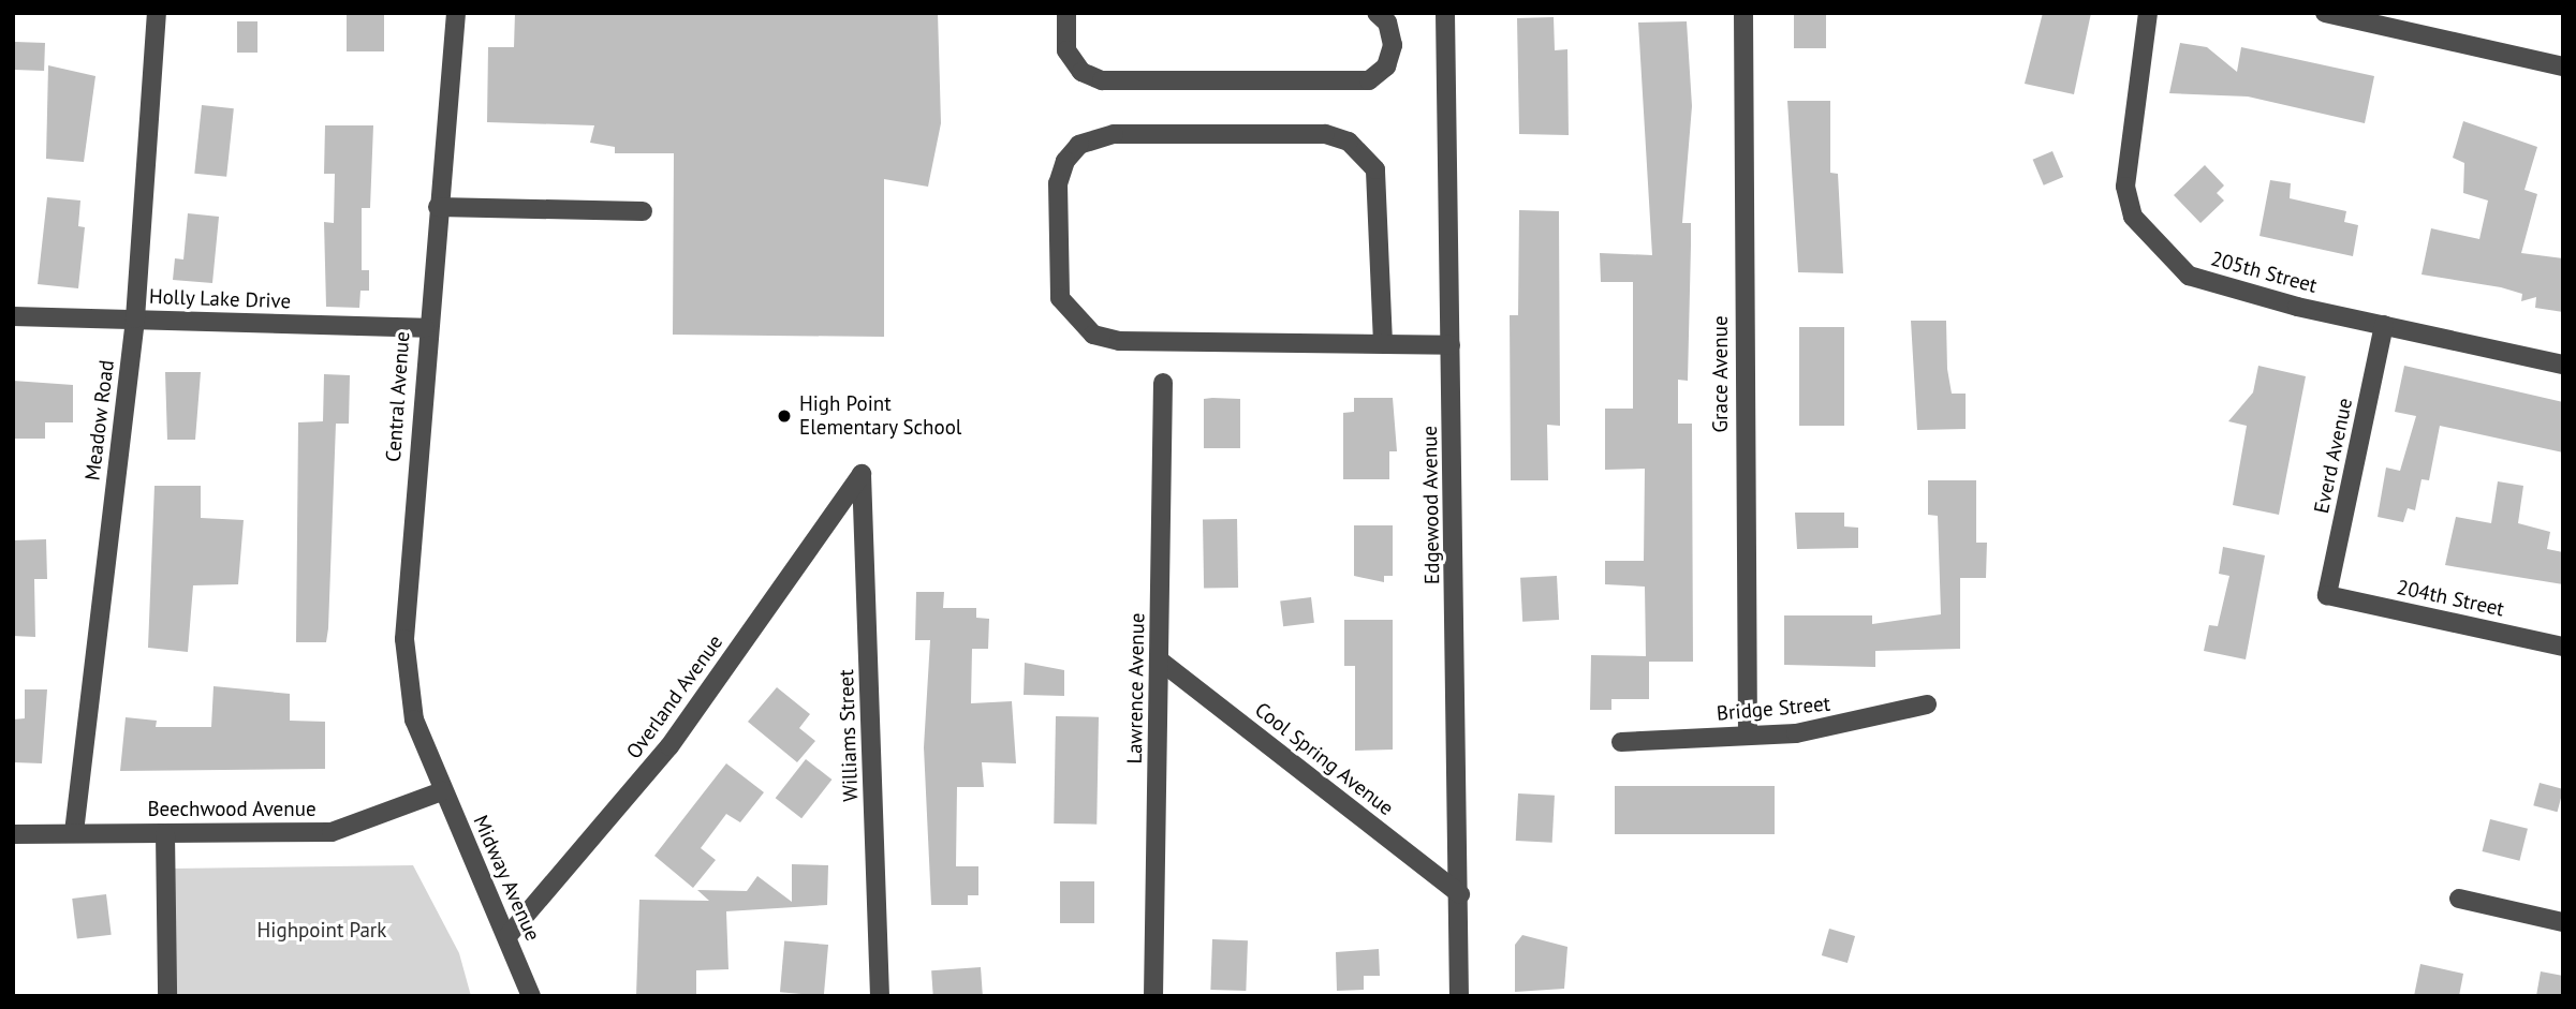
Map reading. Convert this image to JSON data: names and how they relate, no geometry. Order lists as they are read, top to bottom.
{
  "streets": {
    "street": [
      "205th Street",
      "Holly Lake Drive",
      "Grace Avenue",
      "Central Avenue",
      "Meadow Road",
      "Everd Avenue",
      "Edgewood Avenue",
      "204th Street",
      "Lawrence Avenue",
      "Overland Avenue",
      "Bridge Street",
      "Williams Street",
      "Cool Spring Avenue",
      "Beechwood Avenue",
      "Midway Avenue"
    ]
  },
  "crossings": [
    ["205th Street", "Everd Avenue"],
    ["Holly Lake Drive", "Central Avenue"],
    ["Holly Lake Drive", "Meadow Road"],
    ["Grace Avenue", "Bridge Street"],
    ["Central Avenue", "Beechwood Avenue"],
    ["Central Avenue", "Midway Avenue"],
    ["Meadow Road", "Beechwood Avenue"],
    ["Everd Avenue", "204th Street"],
    ["Edgewood Avenue", "Cool Spring Avenue"],
    ["Lawrence Avenue", "Cool Spring Avenue"],
    ["Overland Avenue", "Williams Street"],
    ["Overland Avenue", "Midway Avenue"],
    ["Beechwood Avenue", "Midway Avenue"]
  ],
  "parks": ["Highpoint Park"],
  "places": ["High Point Elementary School"]
}
